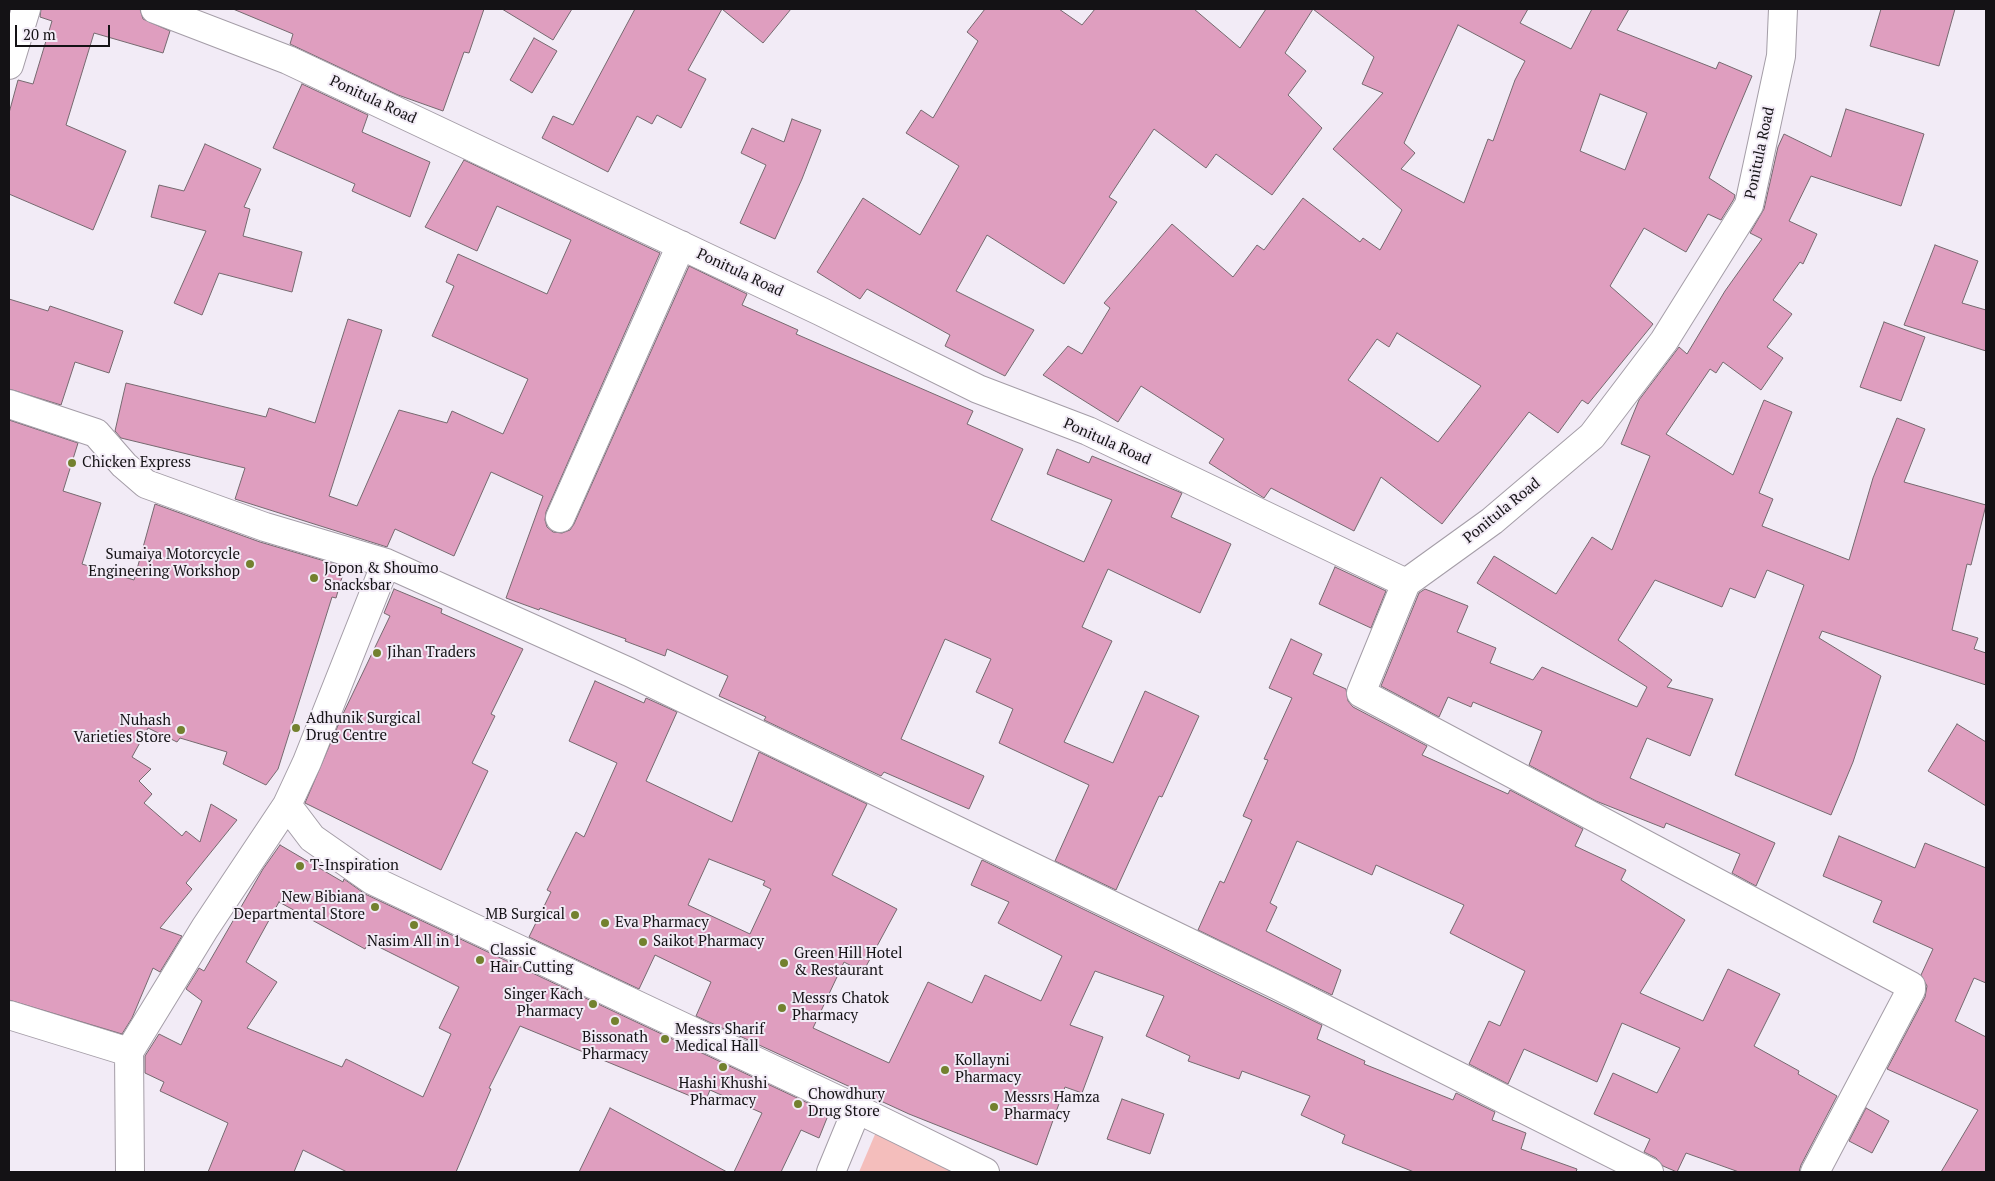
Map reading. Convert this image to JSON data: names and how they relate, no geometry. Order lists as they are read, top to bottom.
{
  "streets": {
    "street": ["Ponitula Road"]
  },
  "places": [
    "Chicken Express",
    "Sumaiya Motorcycle Engineering Workshop",
    "Jopon & Shoumo Snacksbar",
    "Jihan Traders",
    "Adhunik Surgical Drug Centre",
    "Nuhash Varieties Store",
    "T-Inspiration",
    "New Bibiana Departmental Store",
    "MB Surgical",
    "Eva Pharmacy",
    "Nasim All in 1",
    "Saikot Pharmacy",
    "Classic Hair Cutting",
    "Green Hill Hotel & Restaurant",
    "Singer Kach Pharmacy",
    "Messrs Chatok Pharmacy",
    "Bissonath Pharmacy",
    "Messrs Sharif Medical Hall",
    "Hashi Khushi Pharmacy",
    "Kollayni Pharmacy",
    "Chowdhury Drug Store",
    "Messrs Hamza Pharmacy"
  ],
  "scale_bar": "20 m"
}
